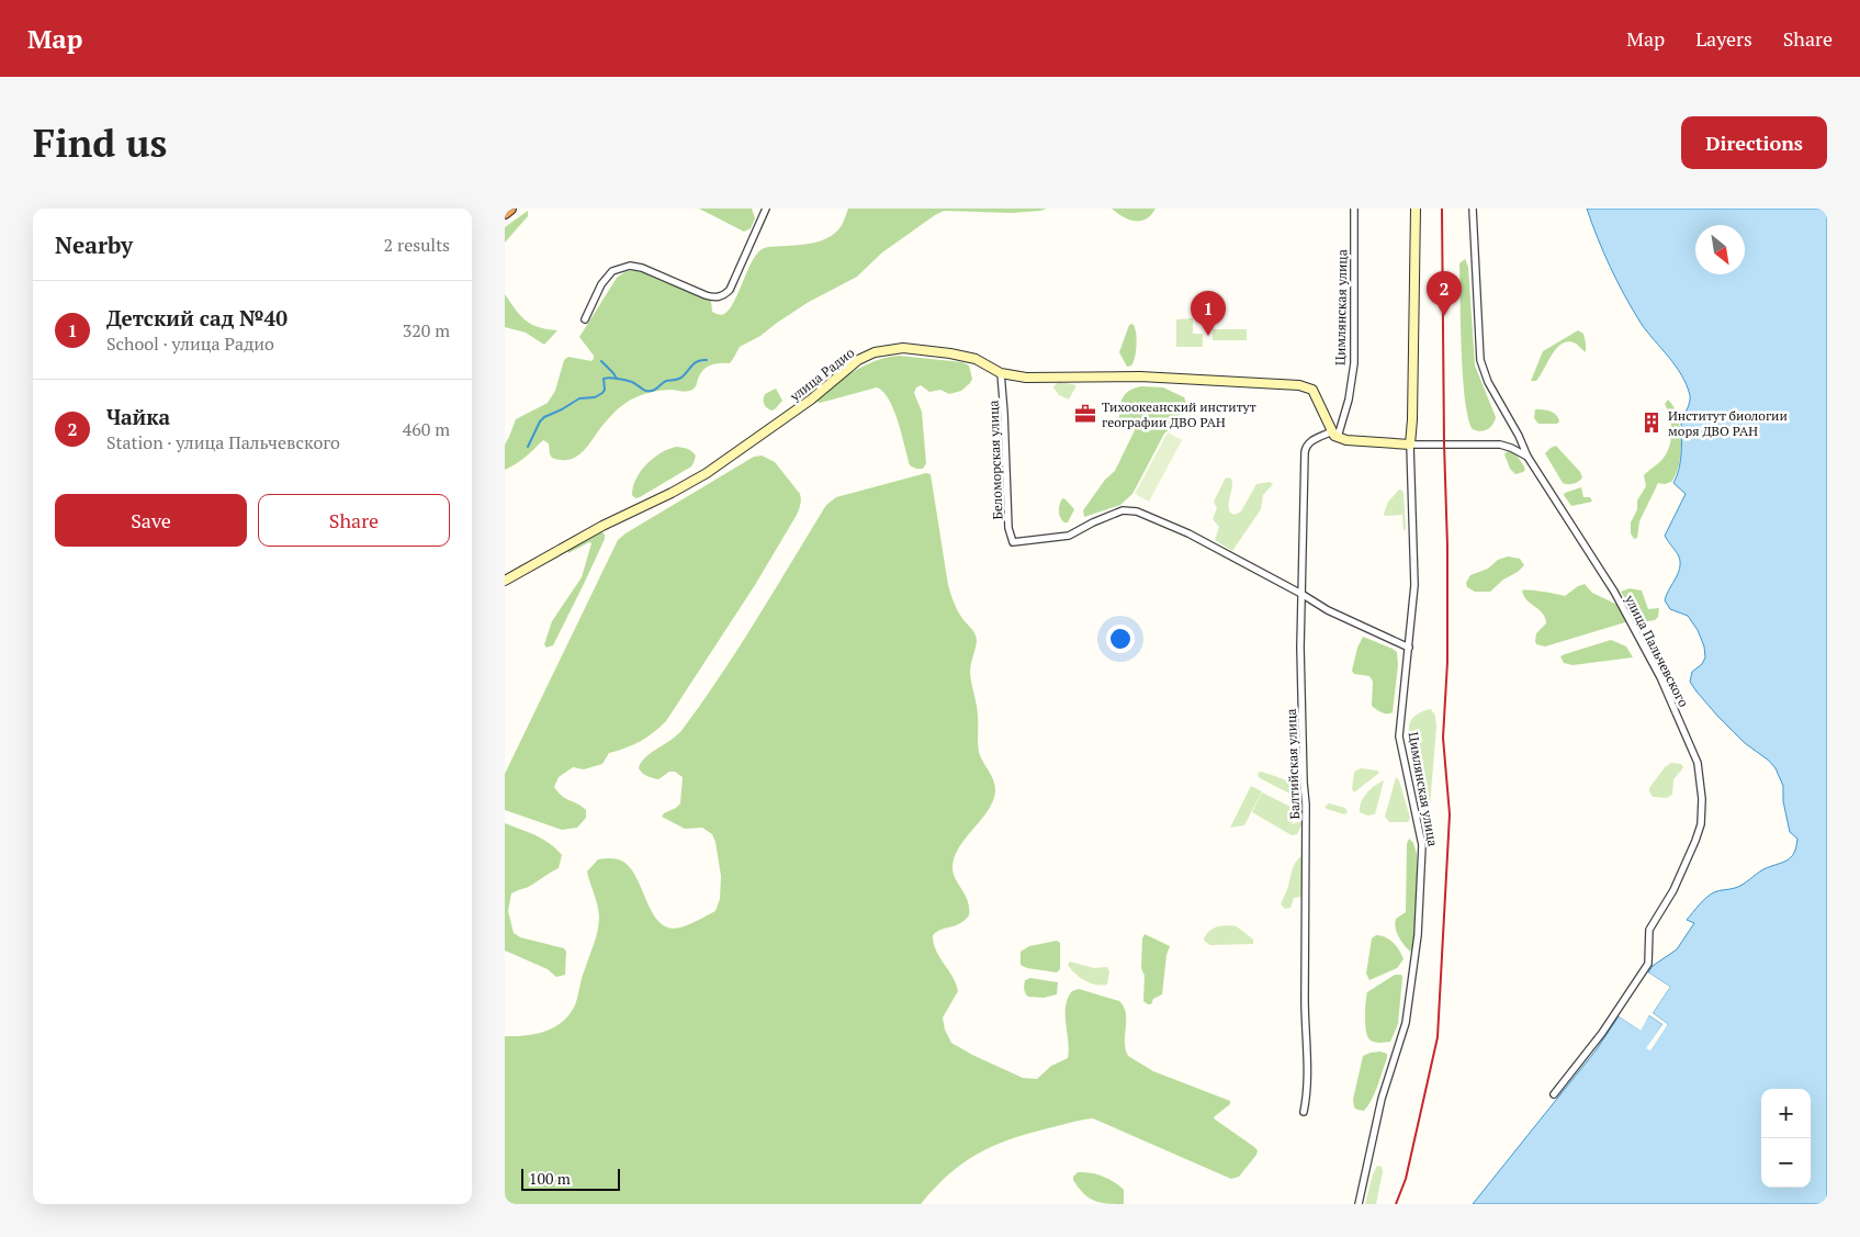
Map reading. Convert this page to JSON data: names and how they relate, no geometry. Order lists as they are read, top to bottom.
{
  "streets": {
    "main road": ["улица Радио"],
    "street": [
      "Цимлянская улица",
      "Беломорская улица",
      "улица Пальчевского",
      "Балтийская улица"
    ]
  },
  "crossings": [
    ["Цимлянская улица", "улица Радио"],
    ["Цимлянская улица", "Балтийская улица"],
    ["улица Радио", "Беломорская улица"],
    ["улица Радио", "Балтийская улица"],
    ["Беломорская улица", "Балтийская улица"]
  ],
  "places": {
    "office": ["Тихоокеанский институт географии ДВО РАН"],
    "building": ["Институт биологии моря ДВО РАН"]
  },
  "scale_bar": "100 m",
  "north": "bottom right",
  "page": {
    "header": "Map",
    "nav": ["Map", "Layers", "Share"],
    "buttons": [
      "Directions",
      ["Save", "Share"]
    ],
    "title": "Find us",
    "heading": ["Nearby", "2 results"],
    "pins": ["2", "1"],
    "list": [
      {
        "mark": "1",
        "name": "Детский сад №40",
        "note": "School · улица Радио",
        "value": "320 m"
      },
      {
        "mark": "2",
        "name": "Чайка",
        "note": "Station · улица Пальчевского",
        "value": "460 m"
      }
    ],
    "map_buttons": ["+", "−"],
    "scale": "100 m"
  }
}
